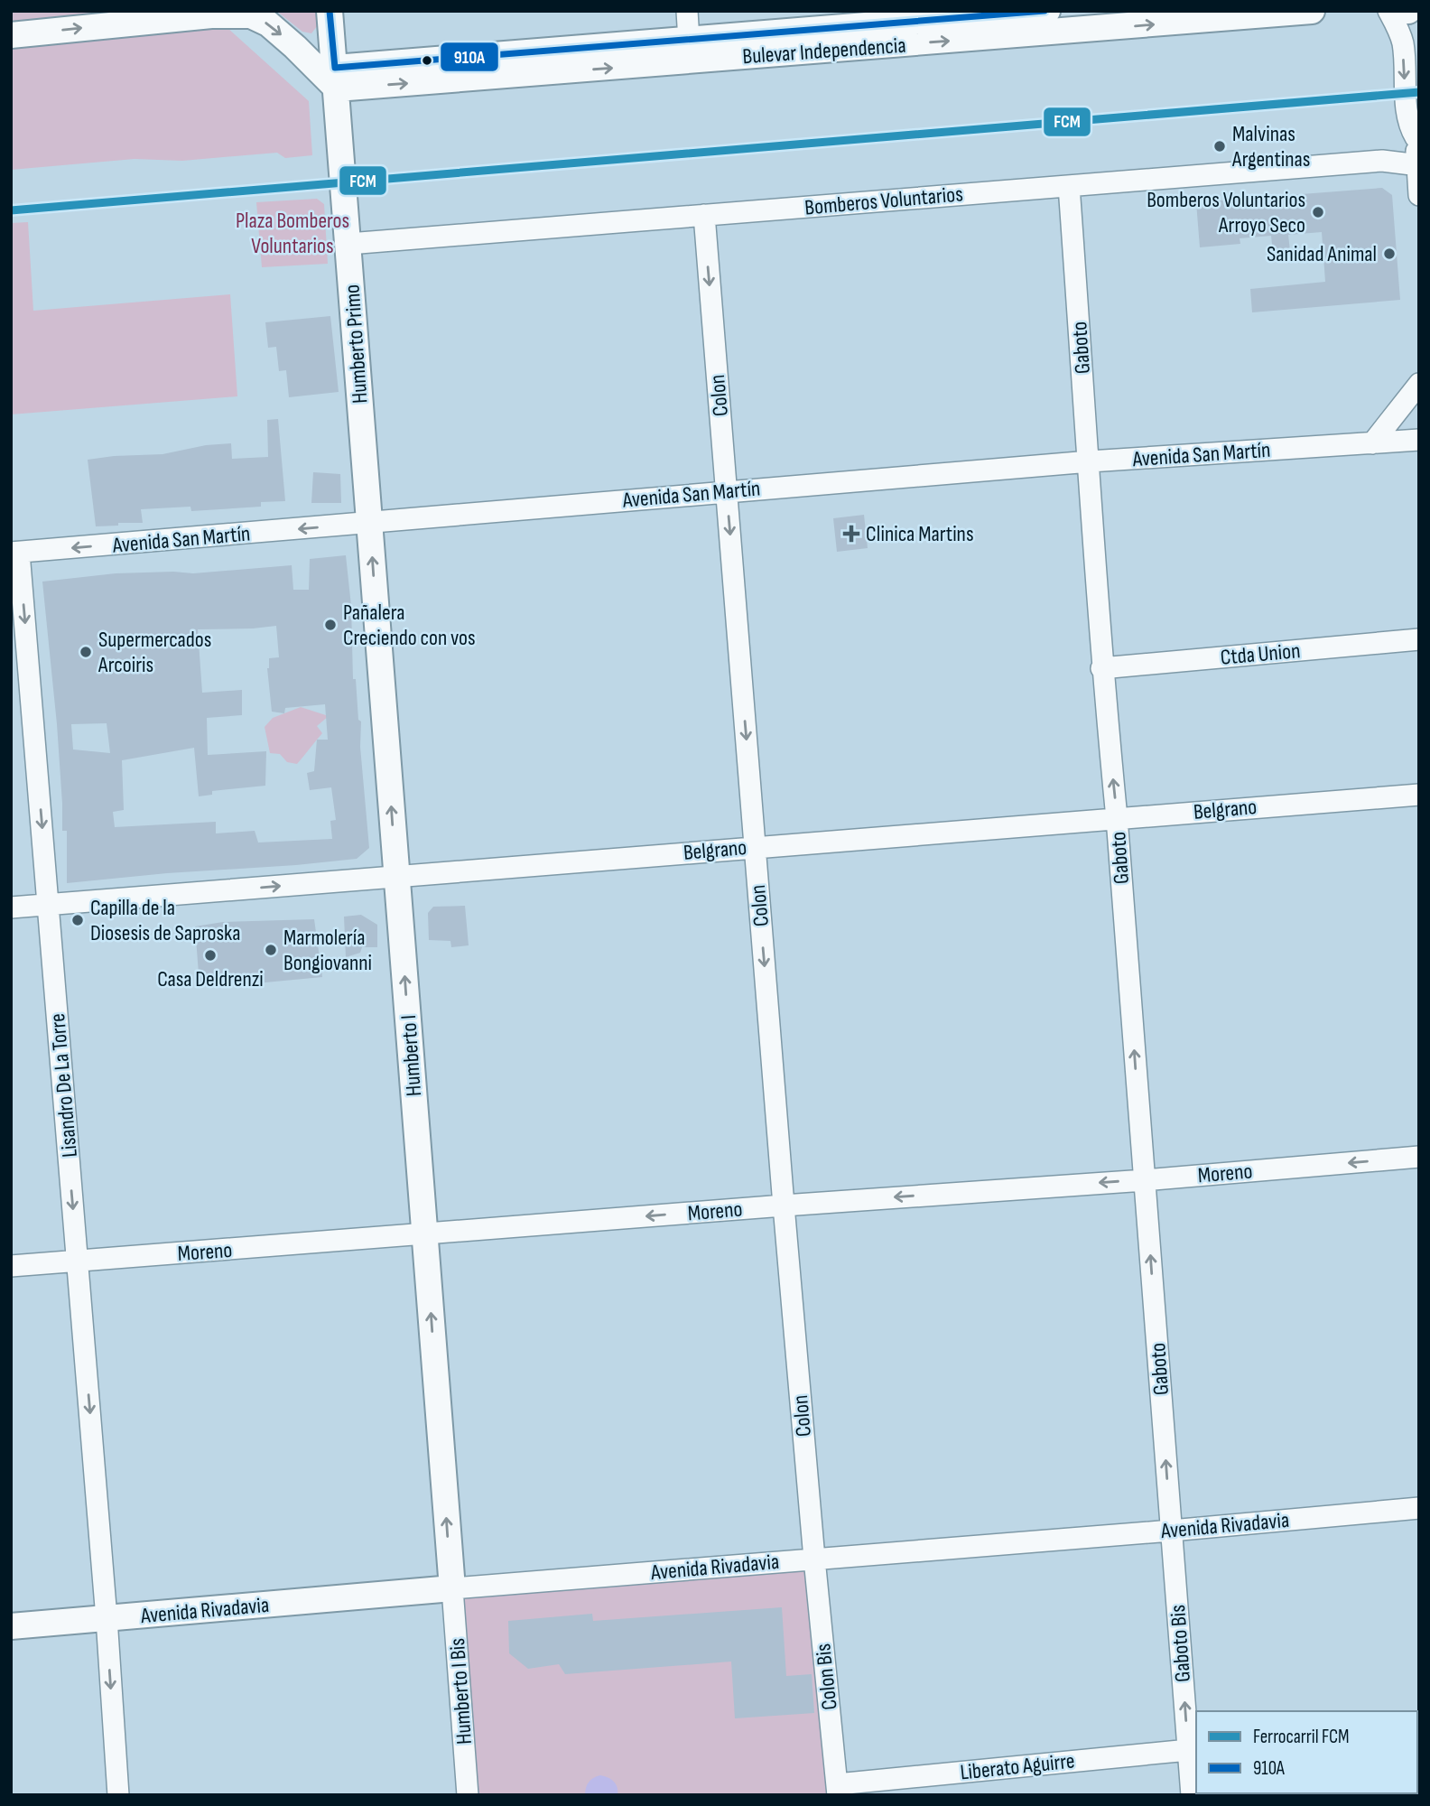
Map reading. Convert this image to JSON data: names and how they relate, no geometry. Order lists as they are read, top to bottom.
{
  "streets": {
    "main road": [
      "Bulevar Independencia",
      "Humberto Primo",
      "Humberto I",
      "Avenida Rivadavia"
    ],
    "street": [
      "Bomberos Voluntarios",
      "Gaboto",
      "Colon",
      "Avenida San Martín",
      "Ctda Union",
      "Belgrano",
      "Lisandro De La Torre",
      "Moreno",
      "Gaboto Bis",
      "Colon Bis",
      "Humberto I Bis",
      "Liberato Aguirre"
    ]
  },
  "crossings": [
    ["Bulevar Independencia", "Humberto Primo"],
    ["Bomberos Voluntarios", "Humberto Primo"],
    ["Bomberos Voluntarios", "Gaboto"],
    ["Bomberos Voluntarios", "Colon"],
    ["Humberto Primo", "Avenida San Martín"],
    ["Humberto Primo", "Humberto I"],
    ["Gaboto", "Avenida San Martín"],
    ["Gaboto", "Ctda Union"],
    ["Gaboto", "Belgrano"],
    ["Gaboto", "Moreno"],
    ["Gaboto", "Avenida Rivadavia"],
    ["Gaboto", "Gaboto Bis"],
    ["Colon", "Avenida San Martín"],
    ["Colon", "Belgrano"],
    ["Colon", "Moreno"],
    ["Colon", "Avenida Rivadavia"],
    ["Colon", "Colon Bis"],
    ["Avenida San Martín", "Humberto I"],
    ["Avenida San Martín", "Lisandro De La Torre"],
    ["Belgrano", "Humberto I"],
    ["Belgrano", "Lisandro De La Torre"],
    ["Humberto I", "Moreno"],
    ["Humberto I", "Avenida Rivadavia"],
    ["Humberto I", "Humberto I Bis"],
    ["Lisandro De La Torre", "Moreno"],
    ["Lisandro De La Torre", "Avenida Rivadavia"],
    ["Avenida Rivadavia", "Gaboto Bis"],
    ["Avenida Rivadavia", "Colon Bis"],
    ["Avenida Rivadavia", "Humberto I Bis"],
    ["Gaboto Bis", "Liberato Aguirre"],
    ["Colon Bis", "Liberato Aguirre"]
  ],
  "one_way": [
    "Gaboto",
    "Colon",
    "Humberto I",
    "Lisandro De La Torre",
    "Moreno",
    "Gaboto Bis"
  ],
  "parks": ["Plaza Bomberos Voluntarios"],
  "places": {
    "other": [
      "Malvinas Argentinas",
      "Bomberos Voluntarios Arroyo Seco",
      "Sanidad Animal",
      "Pañalera Creciendo con vos",
      "Supermercados Arcoiris",
      "Capilla de la Diosesis de Saproska",
      "Marmolería Bongiovanni",
      "Casa Deldrenzi"
    ],
    "health": ["Clinica Martins"]
  },
  "lines": ["transit line 910A", "rail line FCM"],
  "legend": ["Ferrocarril FCM", "910A"]
}
